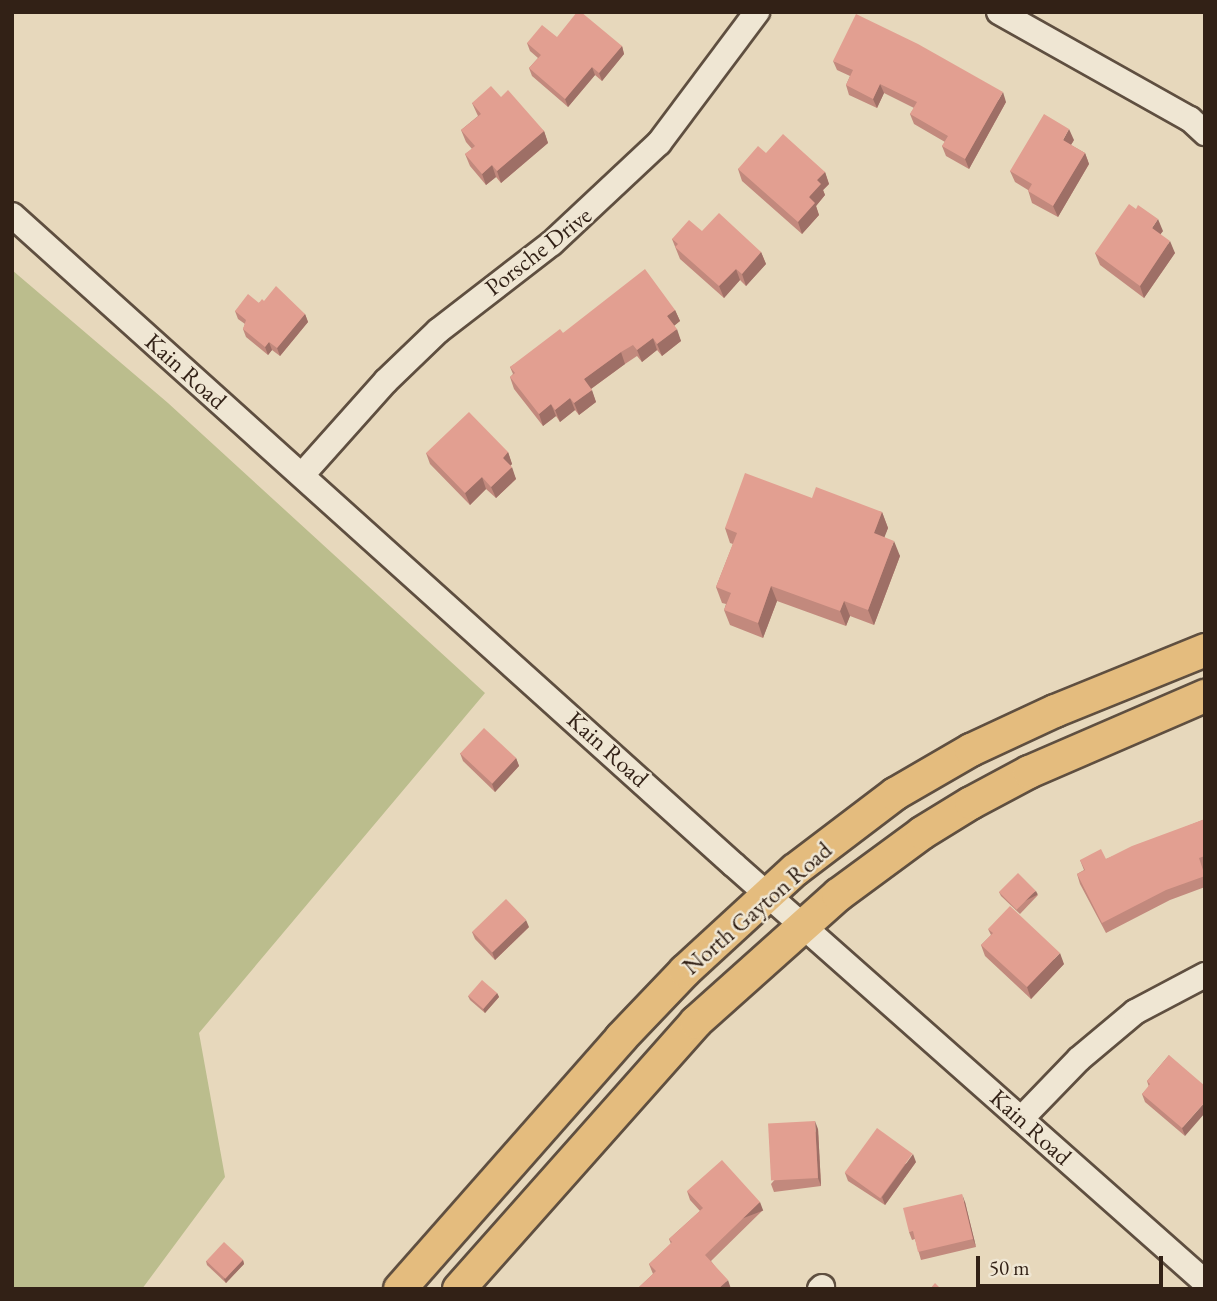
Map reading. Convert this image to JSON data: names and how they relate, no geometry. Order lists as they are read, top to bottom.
{
  "streets": {
    "main road": ["North Gayton Road"],
    "street": ["Porsche Drive", "Kain Road"]
  },
  "crossings": [
    ["Porsche Drive", "Kain Road"],
    ["Kain Road", "North Gayton Road"]
  ],
  "scale_bar": "50 m"
}
